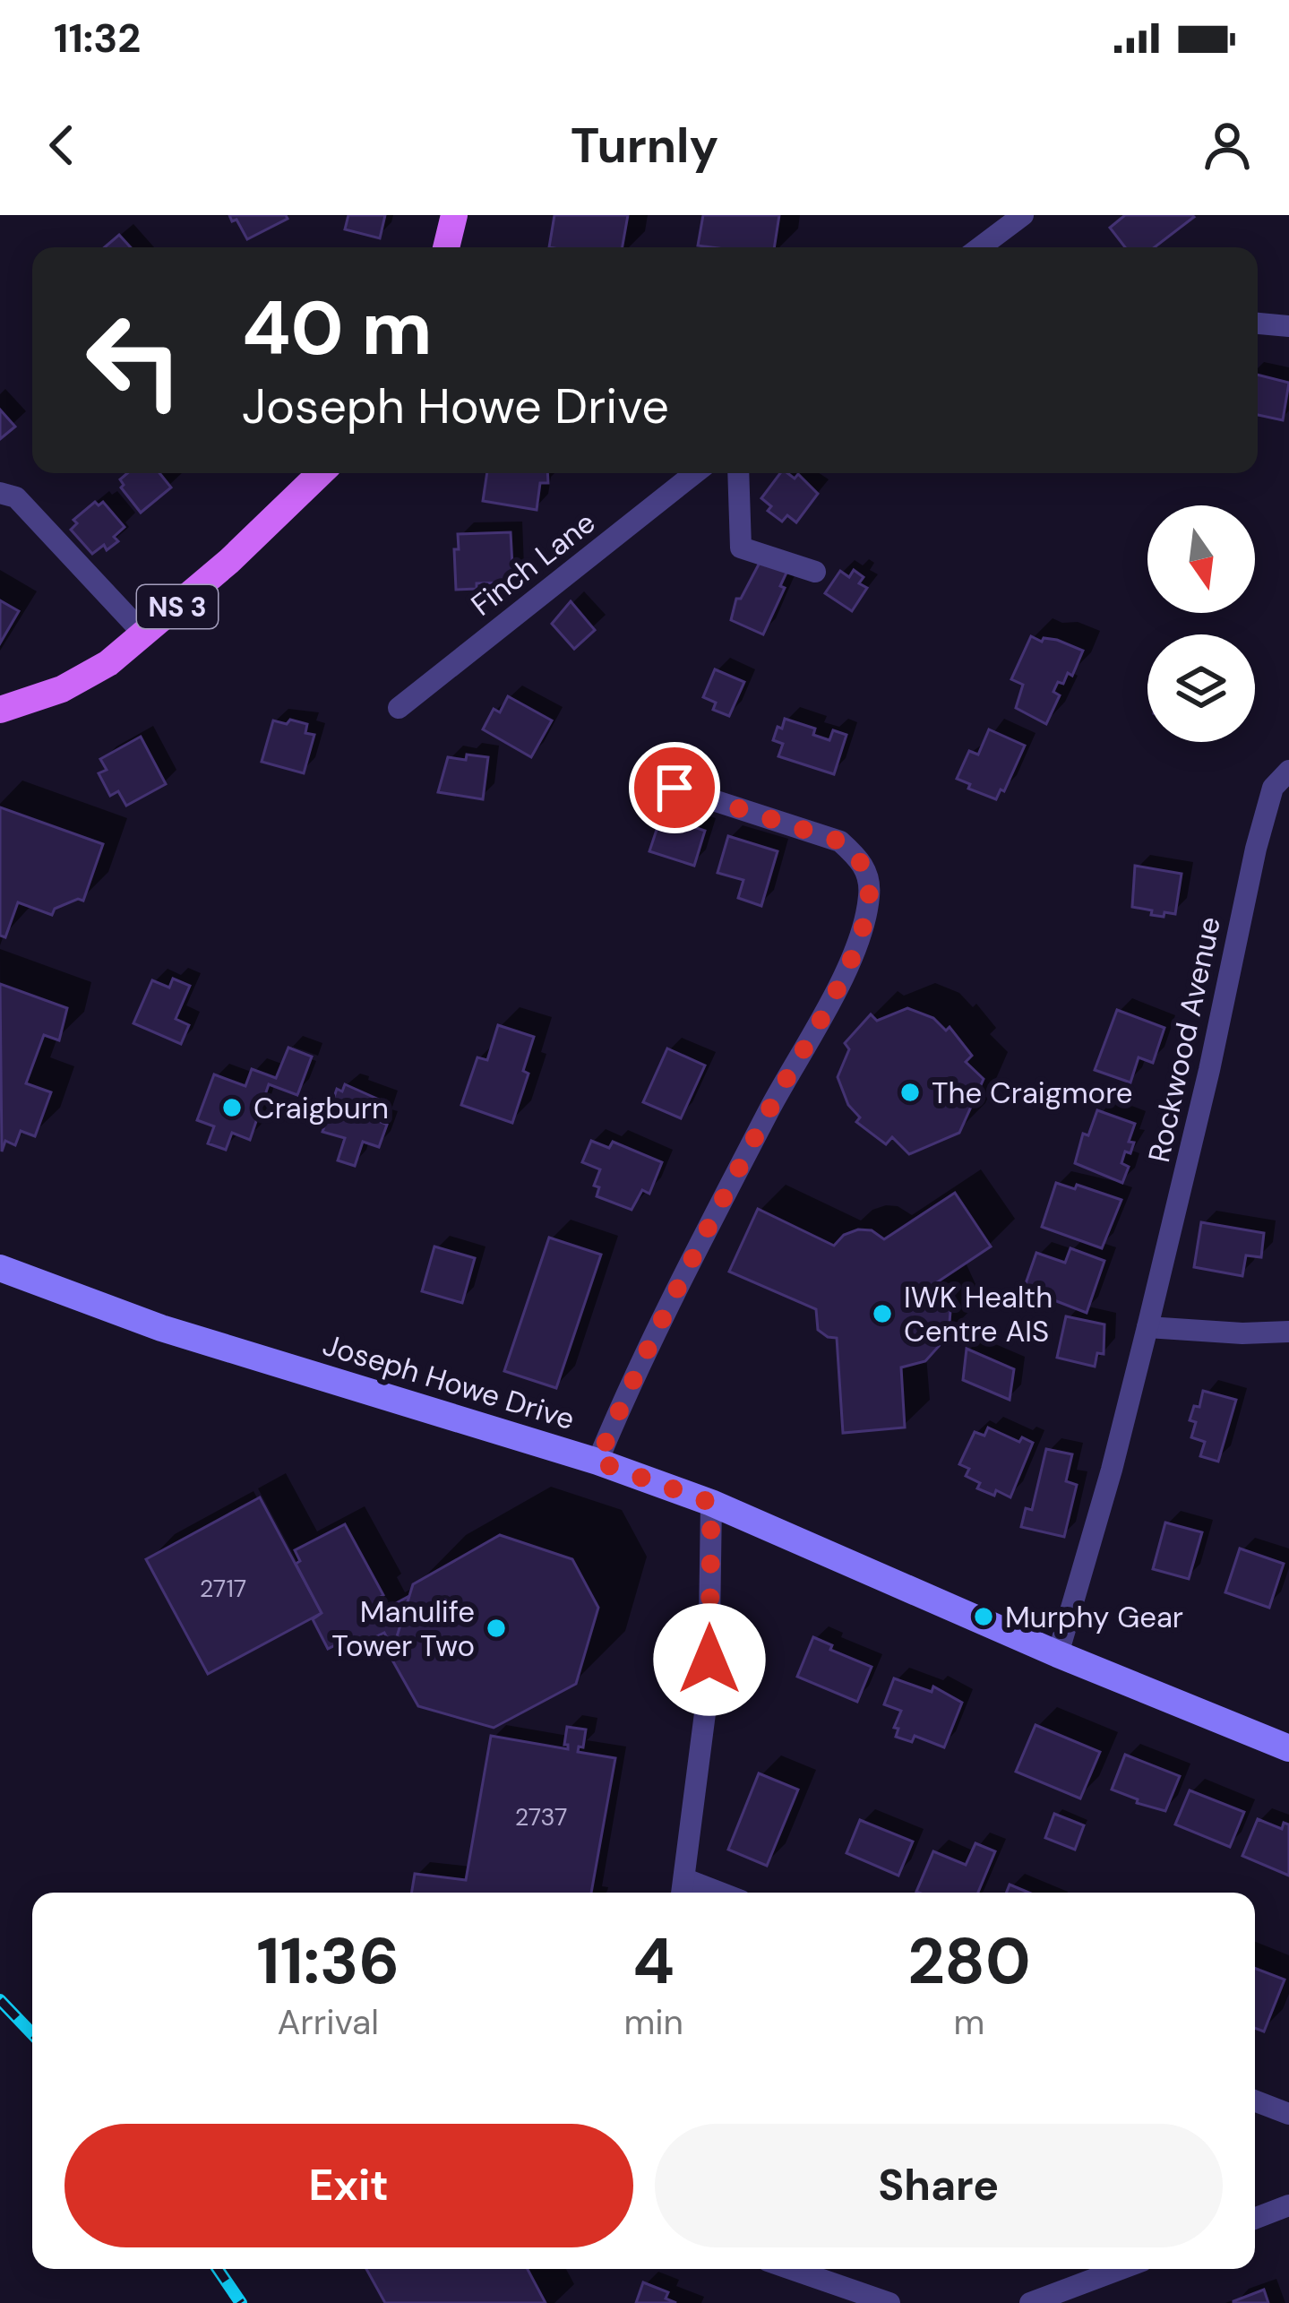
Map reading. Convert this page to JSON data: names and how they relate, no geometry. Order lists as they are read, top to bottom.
{
  "streets": {
    "main road": ["NS 3", "Joseph Howe Drive"],
    "street": ["Finch Lane", "Rockwood Avenue"]
  },
  "crossings": [
    ["Rockwood Avenue", "Joseph Howe Drive"]
  ],
  "places": [
    "The Craigmore",
    "Craigburn",
    "IWK Health Centre AIS",
    "Murphy Gear",
    "Manulife Tower Two"
  ],
  "house_numbers": ["2717", "2737"],
  "north": "bottom",
  "page": {
    "status": "11:32",
    "header": "Turnly",
    "turn": ["40 m", "Joseph Howe Drive"],
    "eta": [
      "11:36",
      "Arrival",
      "4",
      "min",
      "280",
      "m"
    ],
    "buttons": ["Exit", "Share"]
  }
}
